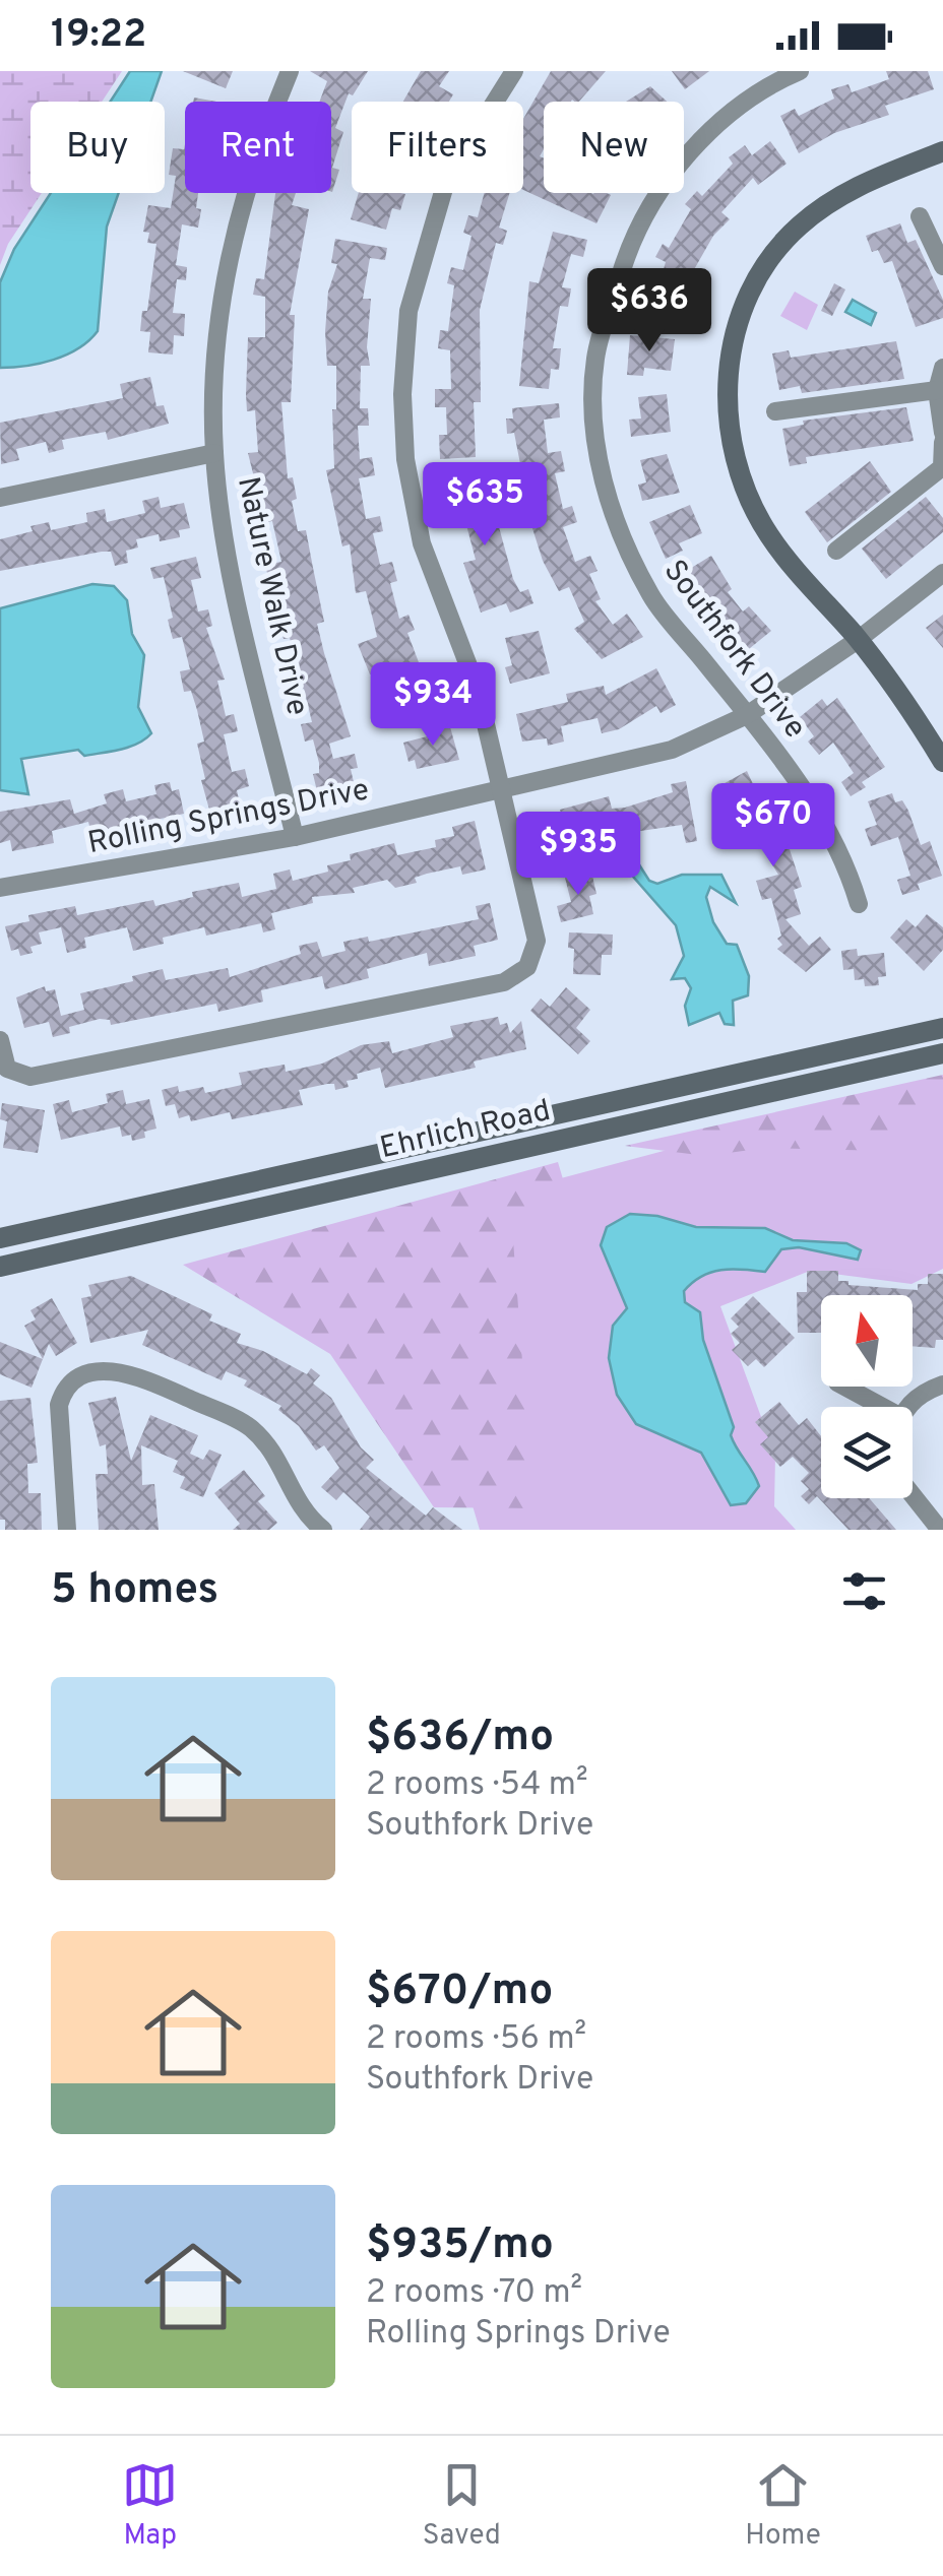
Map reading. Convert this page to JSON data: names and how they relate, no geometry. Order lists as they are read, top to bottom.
{
  "streets": {
    "main road": ["Ehrlich Road"],
    "street": ["Nature Walk Drive", "Southfork Drive", "Rolling Springs Drive"]
  },
  "crossings": [
    ["Nature Walk Drive", "Rolling Springs Drive"],
    ["Southfork Drive", "Rolling Springs Drive"]
  ],
  "north": "top",
  "page": {
    "status": "19:22",
    "chip": [
      "Buy",
      "Rent",
      "Filters",
      "New"
    ],
    "price": [
      "$636",
      "$635",
      "$934",
      "$670",
      "$935"
    ],
    "heading": "5 homes",
    "list": [
      {
        "name": "$636/mo",
        "note": "2 rooms · 54 m² · Southfork Drive"
      },
      {
        "name": "$670/mo",
        "note": "2 rooms · 56 m² · Southfork Drive"
      },
      {
        "name": "$935/mo",
        "note": "2 rooms · 70 m² · Rolling Springs Drive"
      }
    ],
    "tabs": ["Map", "Saved", "Home"]
  }
}
